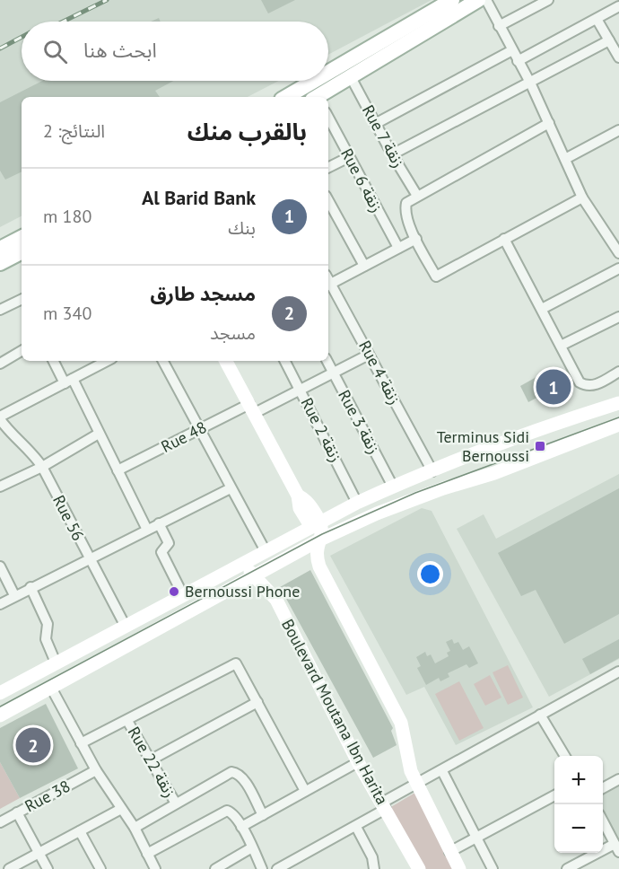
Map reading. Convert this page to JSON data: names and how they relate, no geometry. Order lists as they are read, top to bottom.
{
  "streets": {
    "street": [
      "Rue 7 زنقة",
      "Rue 6 زنقة",
      "Rue 4 زنقة",
      "Rue 3 زنقة",
      "Rue 2 زنقة",
      "Rue 48",
      "Rue 56",
      "Boulevard Moutana Ibn Harita",
      "Rue 22 زنقة",
      "Rue 38"
    ]
  },
  "crossings": [
    ["Rue 4 زنقة", "Rue 48"],
    ["Rue 3 زنقة", "Rue 48"],
    ["Rue 2 زنقة", "Rue 48"]
  ],
  "places": {
    "transit": ["Terminus Sidi Bernoussi"],
    "other": ["Bernoussi Phone"]
  },
  "page": {
    "search": "ابحث هنا",
    "heading": ["بالقرب منك", "النتائج: 2"],
    "list": [
      {
        "mark": "1",
        "name": "Al Barid Bank",
        "note": "بنك",
        "value": "180 m"
      },
      {
        "mark": "2",
        "name": "مسجد طارق",
        "note": "مسجد",
        "value": "340 m"
      }
    ],
    "pins": ["1", "2"],
    "map_buttons": ["+", "−"]
  }
}
